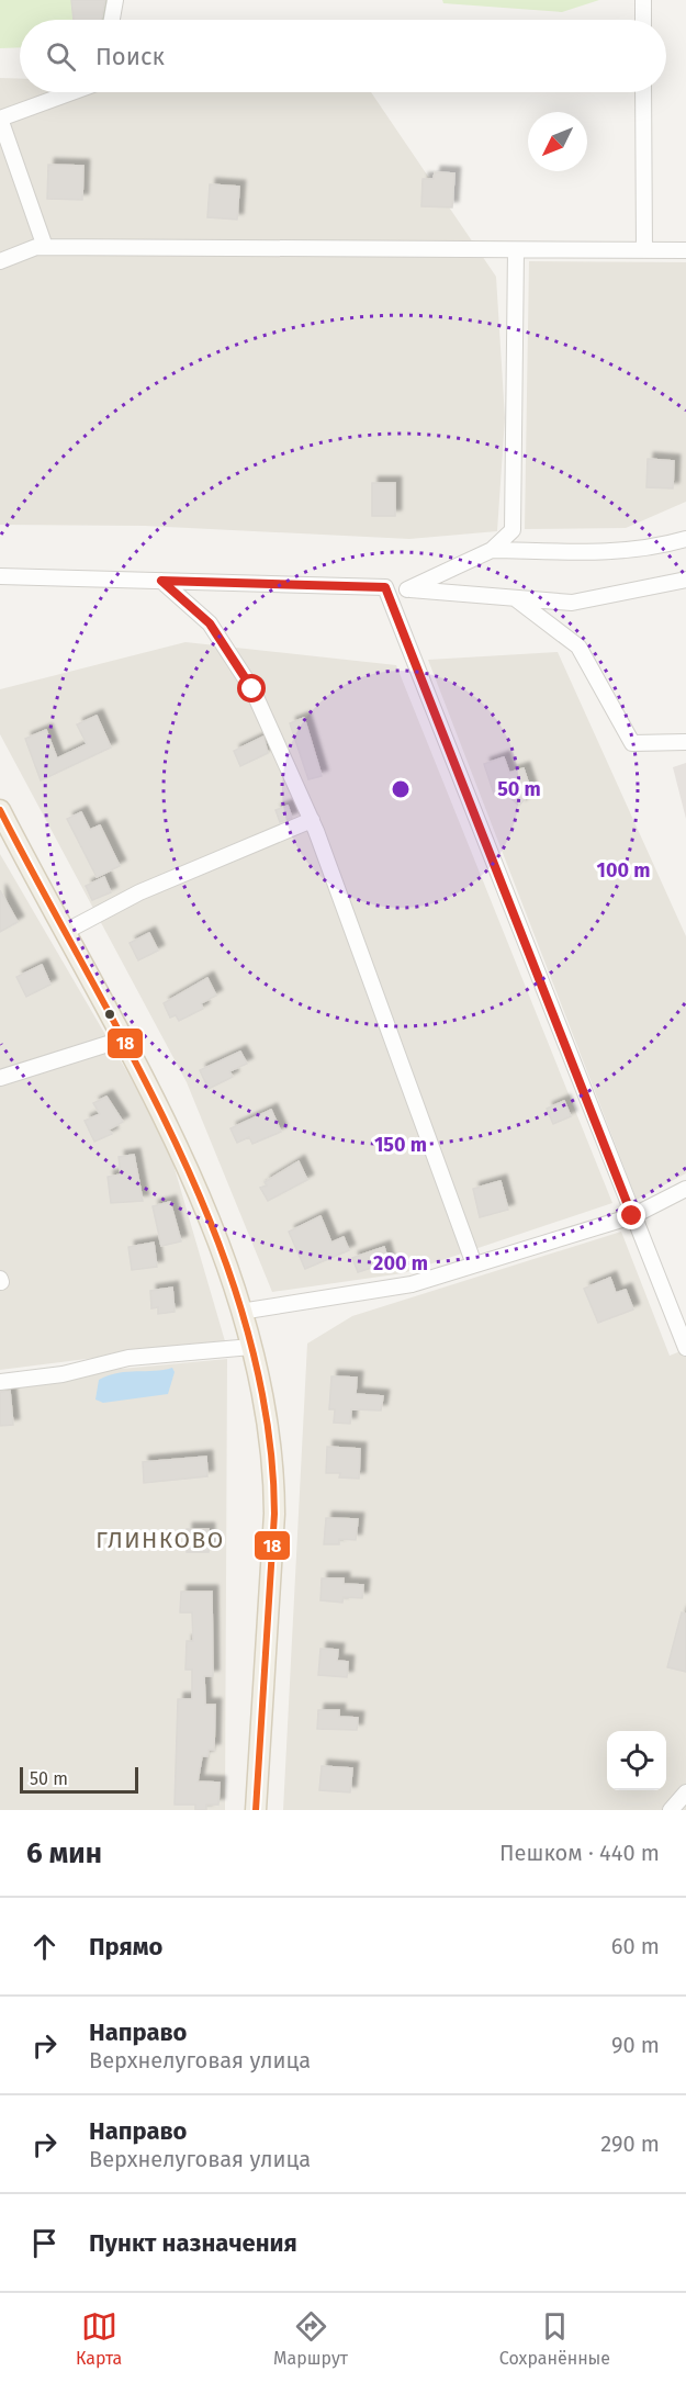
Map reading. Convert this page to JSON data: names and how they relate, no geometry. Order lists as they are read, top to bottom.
{
  "districts": ["ГЛИНКОВО"],
  "lines": ["transit line 18"],
  "scale_bar": "50 m",
  "north": "bottom left",
  "page": {
    "search": "Поиск",
    "scale": "50 m",
    "heading": ["6 мин", "Пешком · 440 m"],
    "list": [
      ["Прямо", "60 m"],
      ["Направо", "Верхнелуговая улица", "90 m"],
      ["Направо", "Верхнелуговая улица", "290 m"],
      "Пункт назначения"
    ],
    "nav": ["Карта", "Маршрут", "Сохранённые"]
  },
  "rings": [
    "50 m",
    "100 m",
    "150 m",
    "200 m"
  ]
}
